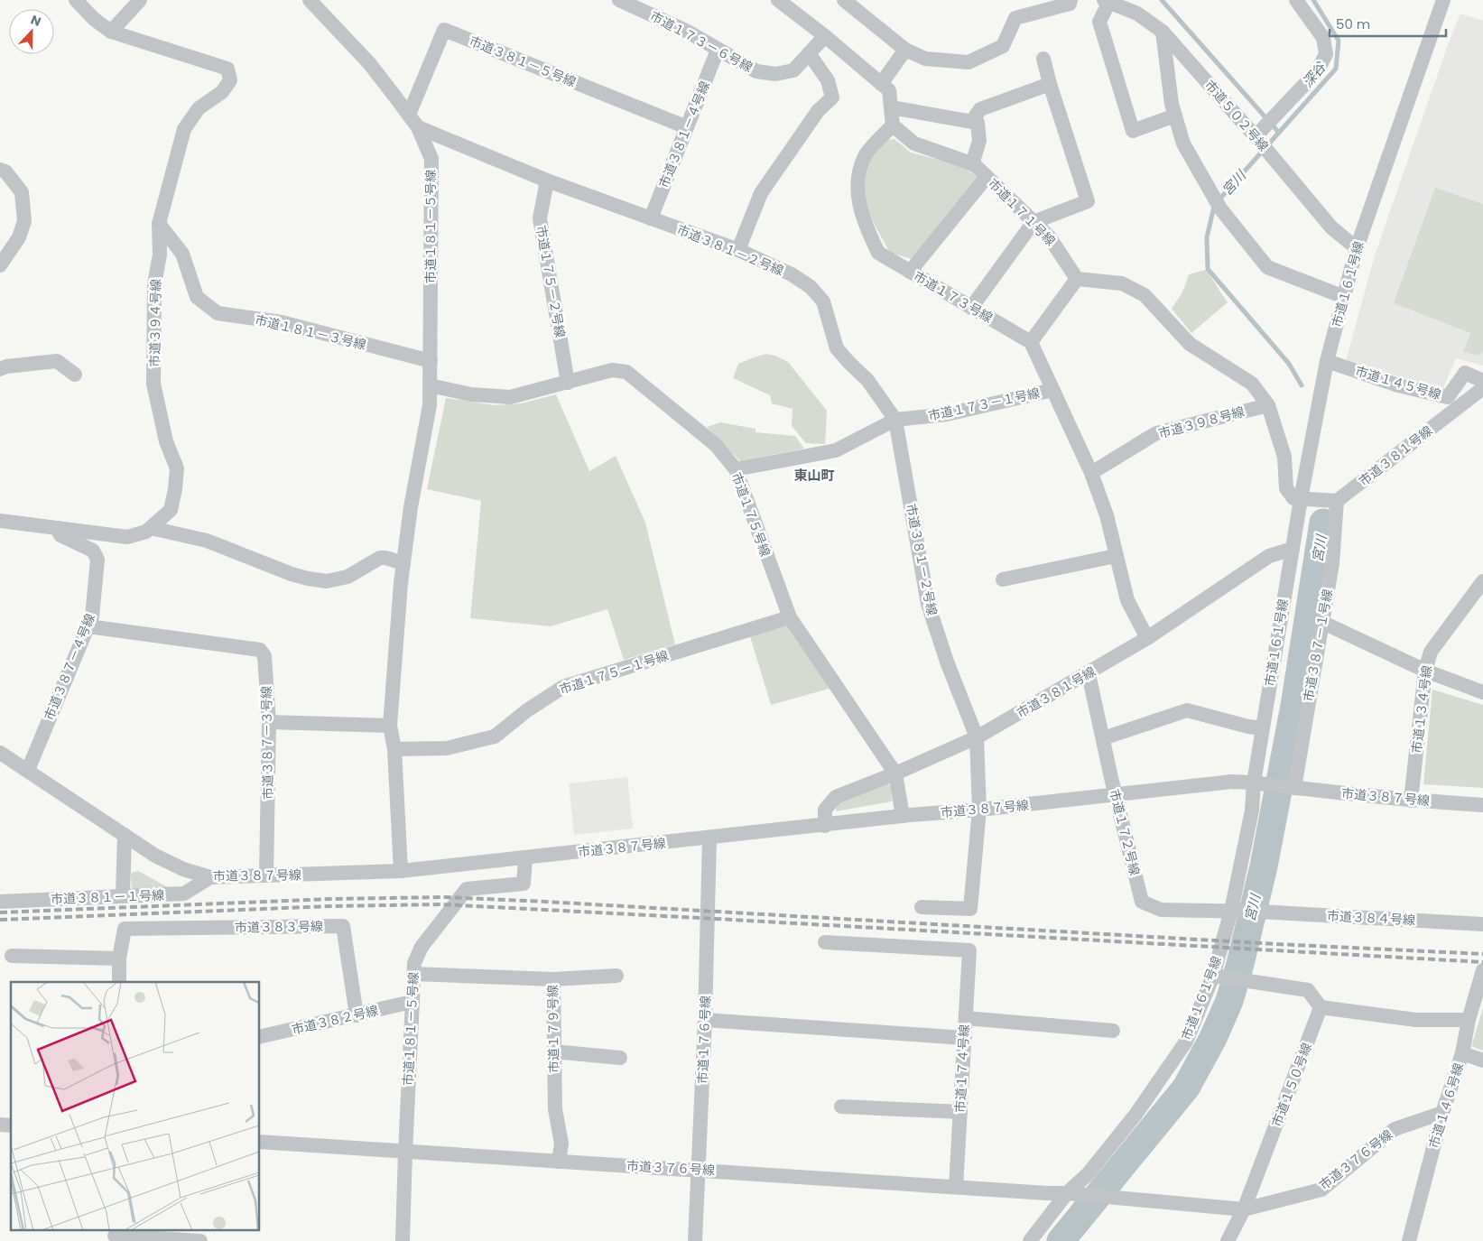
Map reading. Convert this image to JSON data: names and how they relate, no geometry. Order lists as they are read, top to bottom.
{
  "streets": {
    "street": [
      "市道１７３－６号線",
      "市道３８１－５号線",
      "市道５０２号線",
      "市道３８１－４号線",
      "市道１７１号線",
      "市道１８１－５号線",
      "市道３８１－２号線",
      "市道１７５－２号線",
      "市道１６１号線",
      "市道１７３号線",
      "市道３９４号線",
      "市道１８１－３号線",
      "市道１４５号線",
      "市道１７３－１号線",
      "市道３９８号線",
      "市道３８１号線",
      "市道１７５号線",
      "市道３８７－１号線",
      "市道３８７－４号線",
      "市道１７５－１号線",
      "市道１３４号線",
      "市道３８７－３号線",
      "市道３８７号線",
      "市道１７２号線",
      "市道３８１－１号線",
      "市道３８４号線",
      "市道３８３号線",
      "市道３８２号線",
      "市道１７９号線",
      "市道１７６号線",
      "市道１７４号線",
      "市道１５０号線",
      "市道１４６号線",
      "市道３７６号線"
    ]
  },
  "crossings": [
    ["市道１７３－６号線", "市道３８１－４号線"],
    ["市道３８１－５号線", "市道３８１－４号線"],
    ["市道３８１－５号線", "市道１８１－５号線"],
    ["市道５０２号線", "市道１６１号線"],
    ["市道３８１－４号線", "市道３８１－２号線"],
    ["市道１７１号線", "市道１７３号線"],
    ["市道１８１－５号線", "市道３８１－２号線"],
    ["市道１８１－５号線", "市道１８１－３号線"],
    ["市道１８１－５号線", "市道１７５号線"],
    ["市道１８１－５号線", "市道１７５－１号線"],
    ["市道１８１－５号線", "市道３８７号線"],
    ["市道１８１－５号線", "市道３８２号線"],
    ["市道１８１－５号線", "市道１７９号線"],
    ["市道１８１－５号線", "市道３７６号線"],
    ["市道３８１－２号線", "市道１７５－２号線"],
    ["市道３８１－２号線", "市道１７３－１号線"],
    ["市道３８１－２号線", "市道３８１号線"],
    ["市道１７５－２号線", "市道１７５号線"],
    ["市道１６１号線", "市道１４５号線"],
    ["市道１６１号線", "市道３８１号線"],
    ["市道１６１号線", "市道３８７号線"],
    ["市道１６１号線", "市道１７２号線"],
    ["市道１６１号線", "市道３８４号線"],
    ["市道１６１号線", "市道３７６号線"],
    ["市道３９４号線", "市道１８１－３号線"],
    ["市道３９４号線", "市道３８７－４号線"],
    ["市道１７３－１号線", "市道１７５号線"],
    ["市道３８１号線", "市道１７５号線"],
    ["市道３８１号線", "市道３８７－１号線"],
    ["市道３８１号線", "市道３８７号線"],
    ["市道３８１号線", "市道１７２号線"],
    ["市道１７５号線", "市道１７５－１号線"],
    ["市道１７５号線", "市道３８７号線"],
    ["市道３８７－１号線", "市道３８７号線"],
    ["市道３８７－４号線", "市道３８７－３号線"],
    ["市道３８７－４号線", "市道３８７号線"],
    ["市道１３４号線", "市道３８７号線"],
    ["市道３８７－３号線", "市道３８７号線"],
    ["市道３８７号線", "市道１７２号線"],
    ["市道３８７号線", "市道３８１－１号線"],
    ["市道３８７号線", "市道１７６号線"],
    ["市道１７２号線", "市道３８４号線"],
    ["市道３８３号線", "市道３８２号線"],
    ["市道１７９号線", "市道３７６号線"],
    ["市道１７６号線", "市道３７６号線"],
    ["市道１７４号線", "市道３７６号線"],
    ["市道１５０号線", "市道３７６号線"],
    ["市道１４６号線", "市道３７６号線"]
  ],
  "districts": ["東山町"],
  "water": ["深谷", "宮川"],
  "scale_bar": "50 m",
  "north": "top"
}
